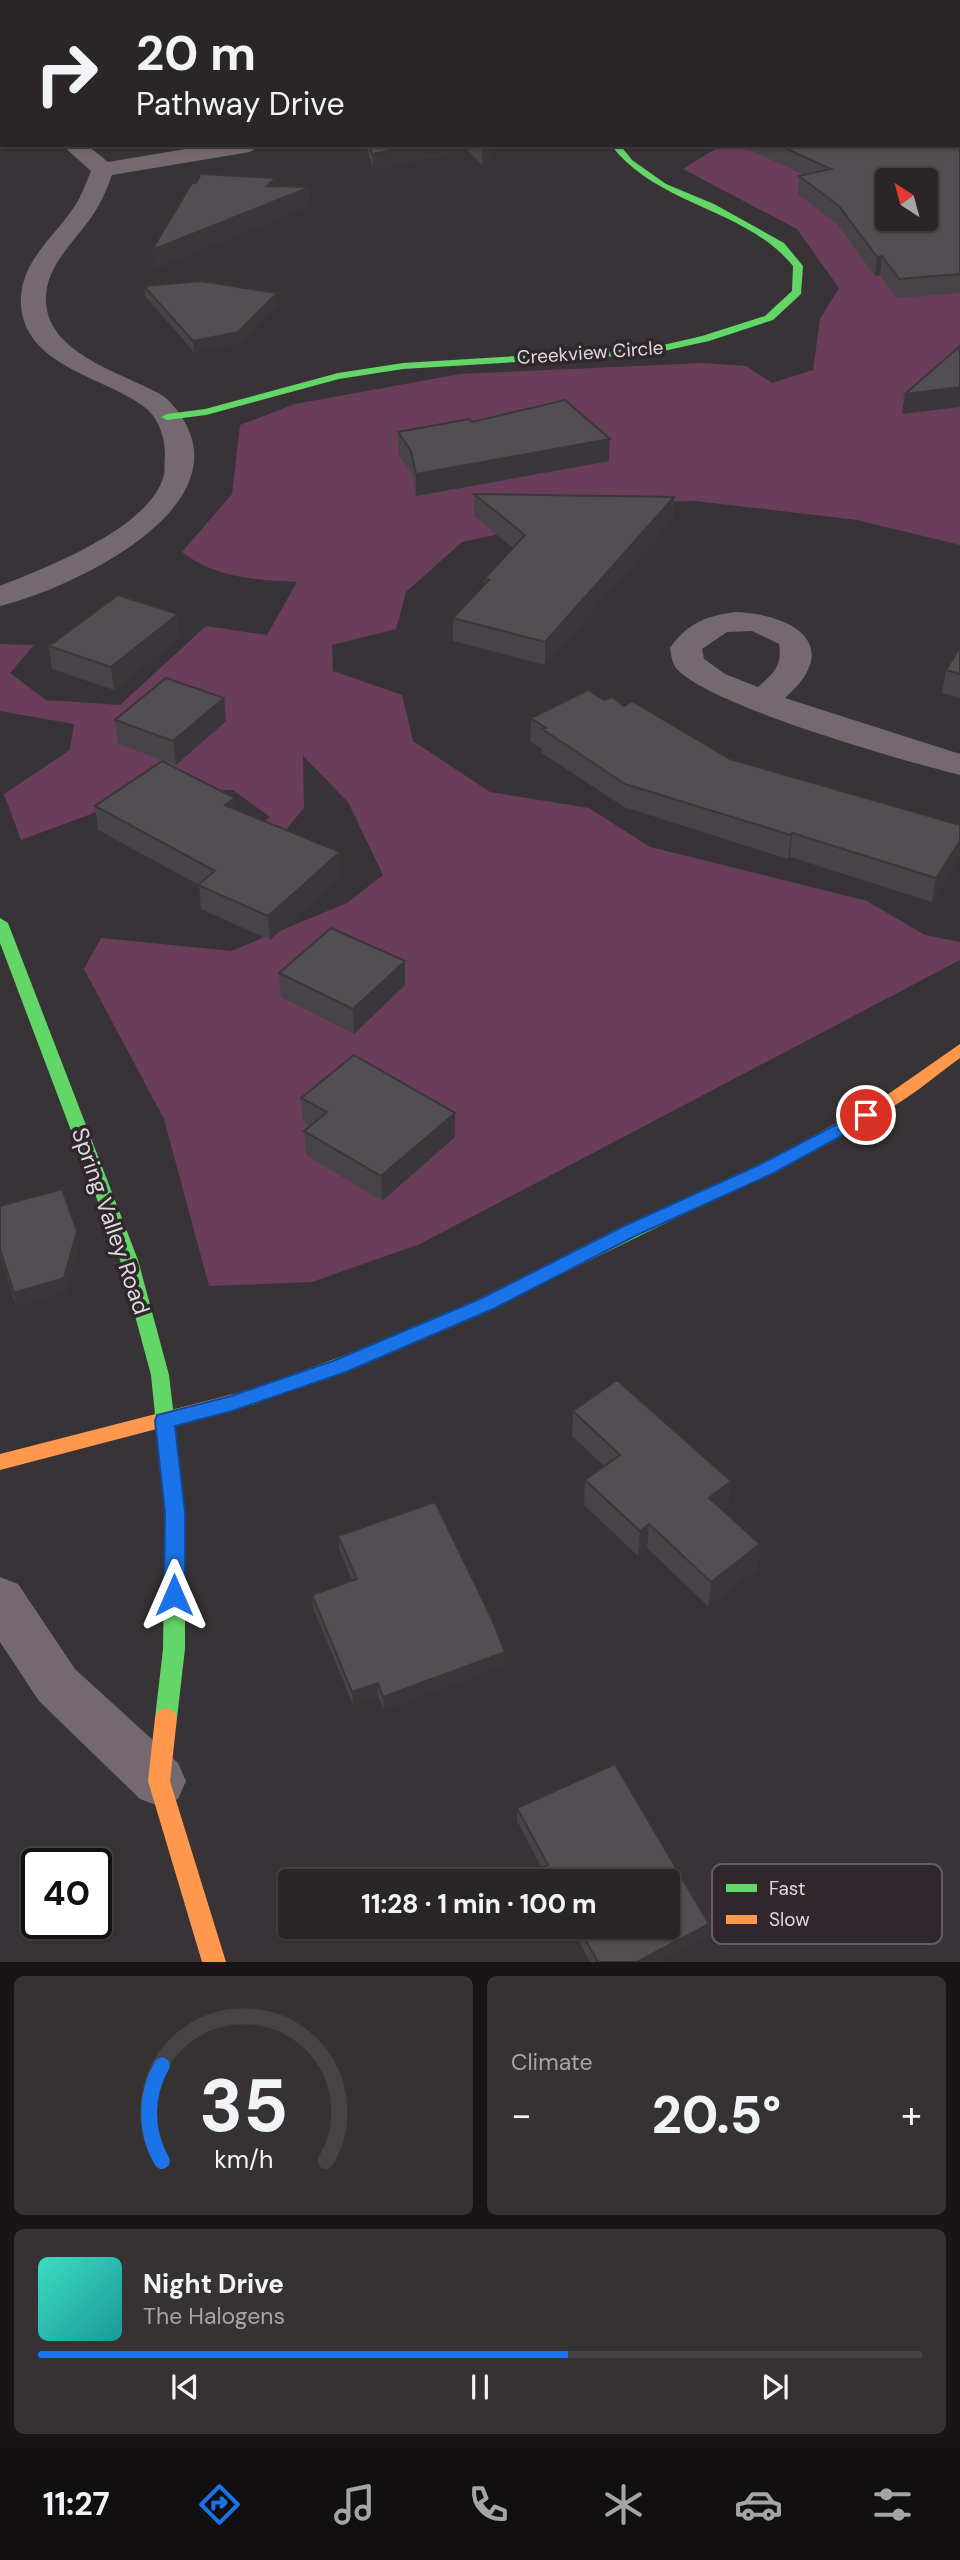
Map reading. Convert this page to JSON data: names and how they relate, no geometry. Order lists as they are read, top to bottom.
{
  "streets": {
    "street": ["Creekview Circle", "Spring Valley Road"]
  },
  "legend": ["Fast", "Slow"],
  "north": "top left",
  "page": {
    "turn": ["20 m", "Pathway Drive"],
    "limit": "40",
    "trip": "11:28 · 1 min · 100 m",
    "tile": "Climate",
    "heat": ["−", "20.5°", "+"],
    "song": ["Night Drive", "The Halogens"],
    "tabs": "11:27",
    "gauge": ["35", "km/h"]
  }
}
